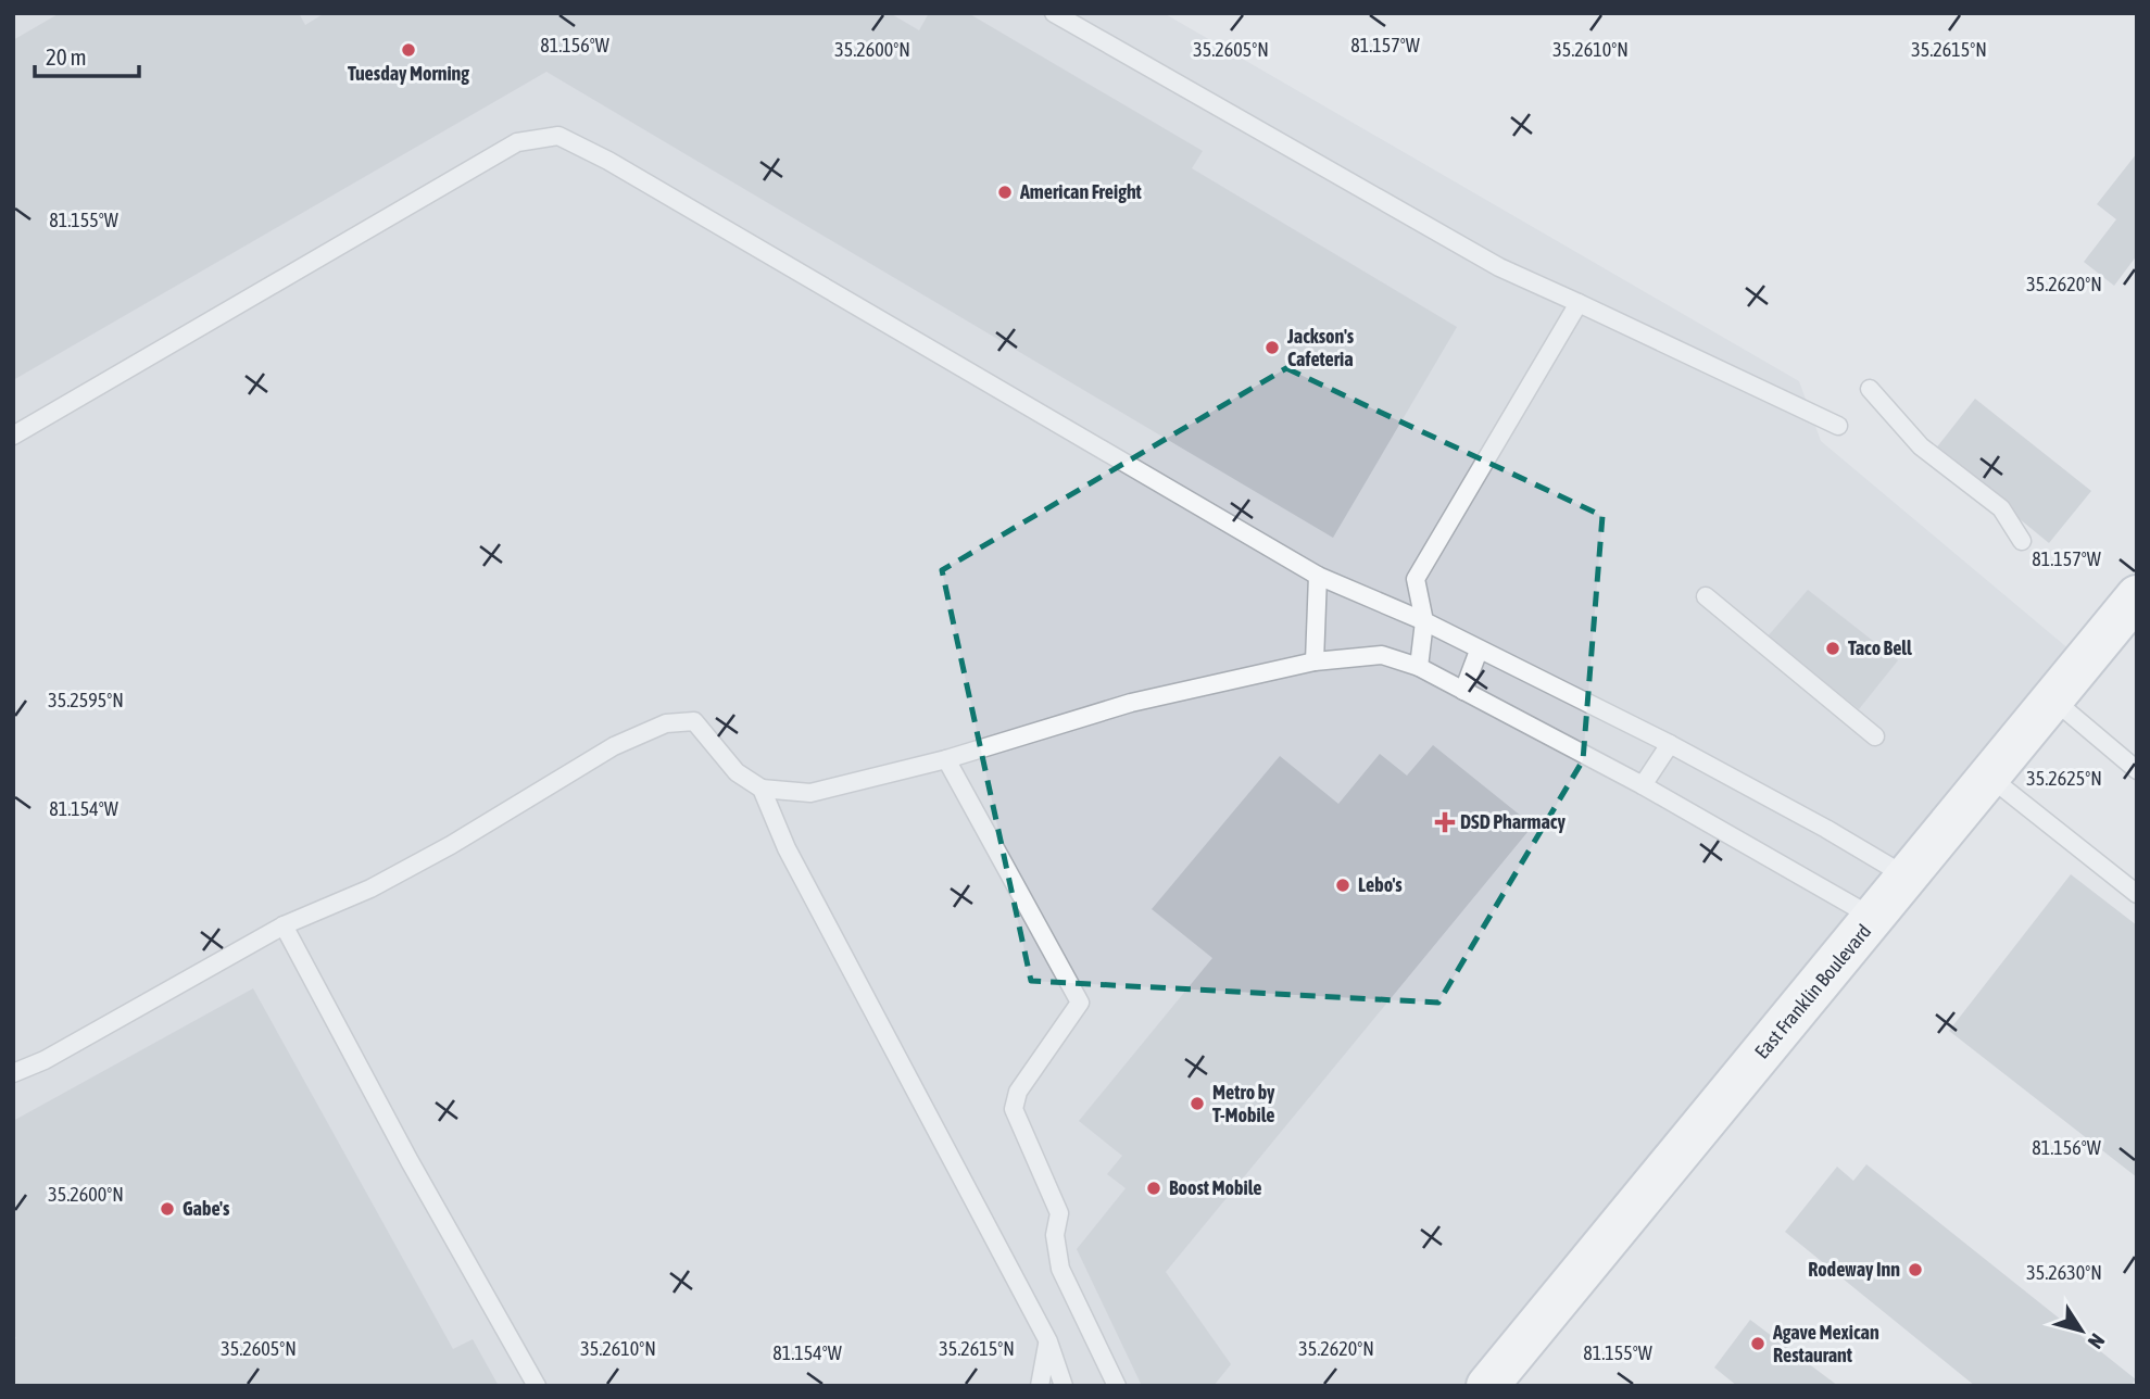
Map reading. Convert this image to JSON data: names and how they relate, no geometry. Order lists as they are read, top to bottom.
{
  "streets": {
    "main road": ["East Franklin Boulevard"]
  },
  "places": {
    "other": [
      "Tuesday Morning",
      "American Freight",
      "Jackson's Cafeteria",
      "Taco Bell",
      "Lebo's",
      "Metro by T-Mobile",
      "Boost Mobile",
      "Gabe's",
      "Rodeway Inn",
      "Agave Mexican Restaurant"
    ],
    "health": ["DSD Pharmacy"]
  },
  "scale_bar": "20 m",
  "north": "bottom right",
  "coordinates": [
    "81.157°W",
    "81.156°W",
    "35.2605°N",
    "35.2610°N",
    "35.2600°N",
    "35.2615°N",
    "81.155°W",
    "35.2620°N",
    "35.2595°N",
    "35.2625°N",
    "81.154°W",
    "35.2630°N"
  ]
}
